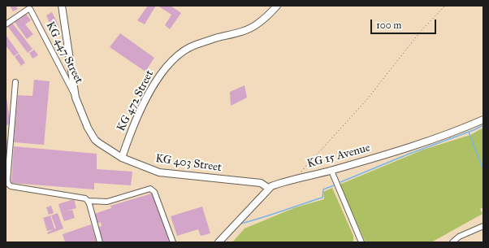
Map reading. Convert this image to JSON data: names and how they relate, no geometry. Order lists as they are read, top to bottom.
{
  "streets": {
    "main road": ["KG 472 Street", "KG 15 Avenue", "KG 403 Street"],
    "street": ["KG 447 Street"]
  },
  "crossings": [
    ["KG 447 Street", "KG 403 Street"],
    ["KG 472 Street", "KG 403 Street"],
    ["KG 15 Avenue", "KG 403 Street"]
  ],
  "scale_bar": "100 m"
}
